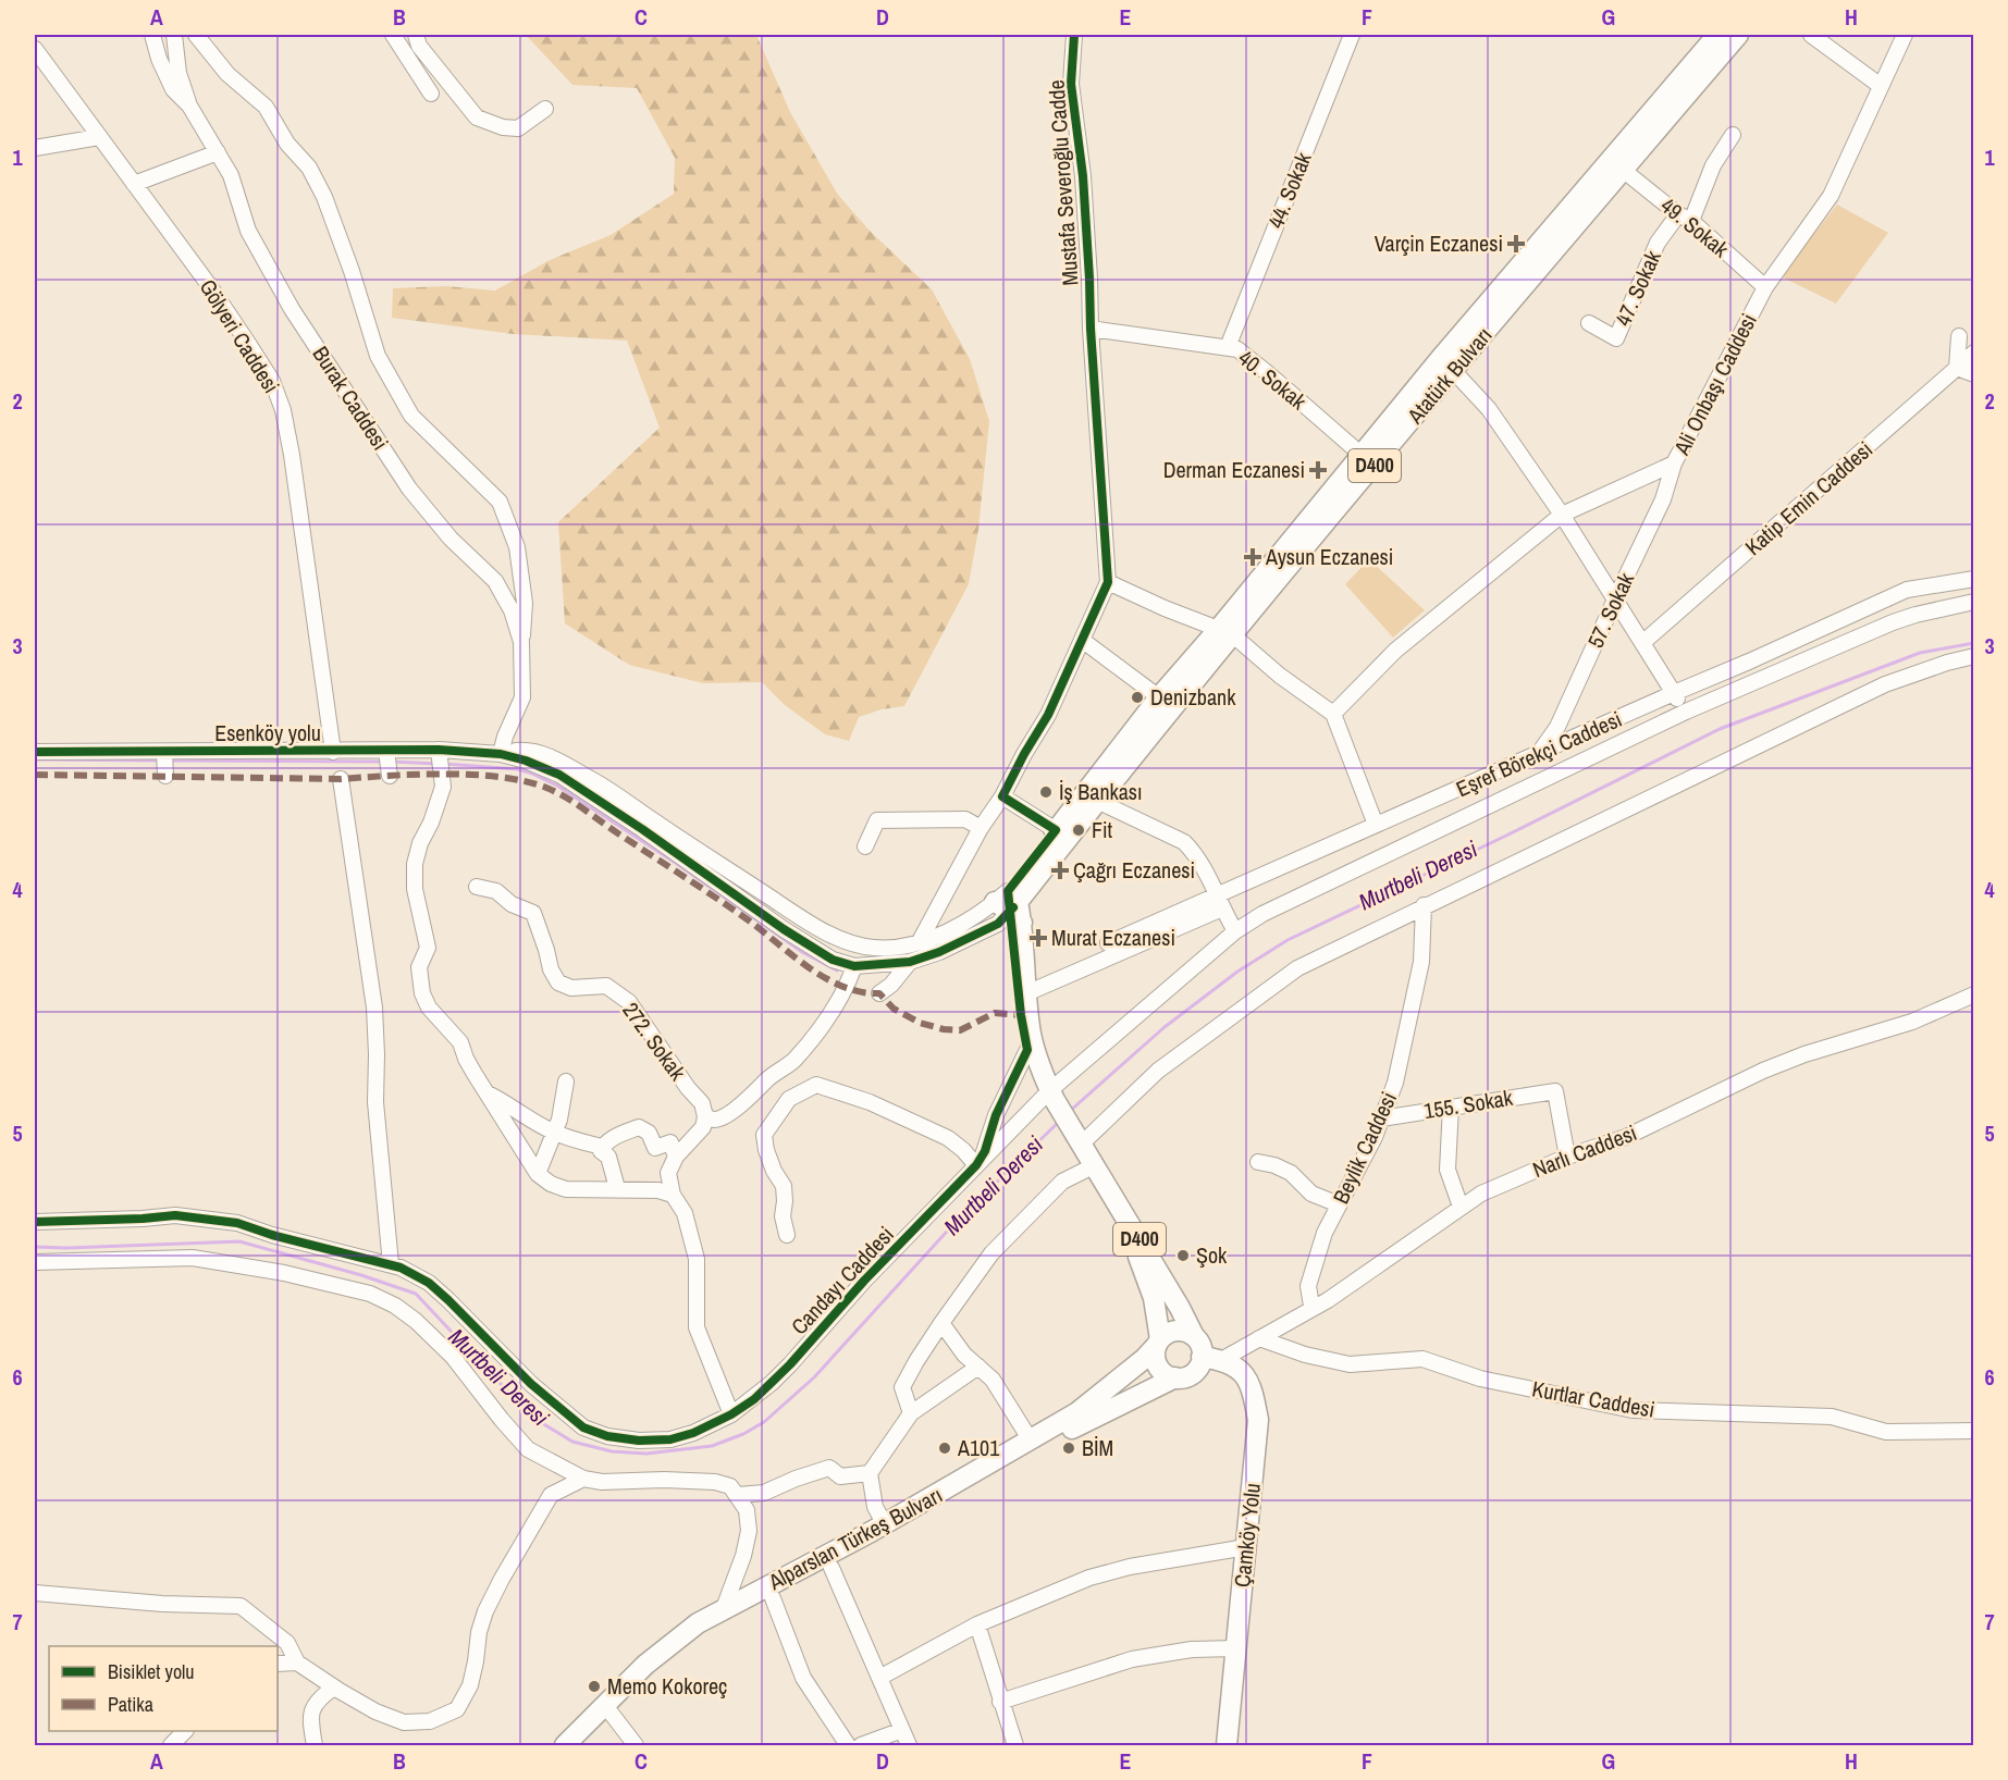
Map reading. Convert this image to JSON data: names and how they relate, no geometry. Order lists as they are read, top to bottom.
{
  "streets": {
    "main road": [
      "Atatürk Bulvarı",
      "D400",
      "Çamköy Yolu",
      "Alparslan Türkeş Bulvarı"
    ],
    "street": [
      "Mustafa Severoğlu Cadde",
      "44. Sokak",
      "49. Sokak",
      "47. Sokak",
      "Gölyeri Caddesi",
      "40. Sokak",
      "Ali Onbaşı Caddesi",
      "Burak Caddesi",
      "Katip Emin Caddesi",
      "57. Sokak",
      "Esenköy yolu",
      "Eşref Börekçi Caddesi",
      "272. Sokak",
      "155. Sokak",
      "Beylik Caddesi",
      "Narlı Caddesi",
      "Candayı Caddesi",
      "Kurtlar Caddesi"
    ]
  },
  "crossings": [
    ["Mustafa Severoğlu Cadde", "40. Sokak"],
    ["44. Sokak", "40. Sokak"],
    ["49. Sokak", "47. Sokak"],
    ["49. Sokak", "Atatürk Bulvarı"],
    ["49. Sokak", "Ali Onbaşı Caddesi"],
    ["Gölyeri Caddesi", "Esenköy yolu"],
    ["Atatürk Bulvarı", "40. Sokak"],
    ["Atatürk Bulvarı", "D400"],
    ["Ali Onbaşı Caddesi", "57. Sokak"],
    ["Burak Caddesi", "Esenköy yolu"],
    ["D400", "Eşref Börekçi Caddesi"],
    ["D400", "Narlı Caddesi"],
    ["D400", "Candayı Caddesi"],
    ["D400", "Çamköy Yolu"],
    ["D400", "Alparslan Türkeş Bulvarı"],
    ["57. Sokak", "Eşref Börekçi Caddesi"],
    ["Eşref Börekçi Caddesi", "Candayı Caddesi"],
    ["155. Sokak", "Beylik Caddesi"],
    ["155. Sokak", "Narlı Caddesi"],
    ["Beylik Caddesi", "Narlı Caddesi"],
    ["Narlı Caddesi", "Kurtlar Caddesi"],
    ["Narlı Caddesi", "Çamköy Yolu"],
    ["Narlı Caddesi", "Alparslan Türkeş Bulvarı"],
    ["Çamköy Yolu", "Alparslan Türkeş Bulvarı"]
  ],
  "water": ["Murtbeli Deresi"],
  "places": {
    "health": [
      "Varçin Eczanesi",
      "Derman Eczanesi",
      "Aysun Eczanesi",
      "Çağrı Eczanesi",
      "Murat Eczanesi"
    ],
    "other": [
      "Denizbank",
      "İş Bankası",
      "Fit",
      "Şok",
      "A101",
      "BİM",
      "Memo Kokoreç"
    ]
  },
  "legend": ["Bisiklet yolu", "Patika"],
  "grid": {
    "columns": [
      "A",
      "B",
      "C",
      "D",
      "E",
      "F",
      "G",
      "H"
    ],
    "rows": [
      "1",
      "2",
      "3",
      "4",
      "5",
      "6",
      "7"
    ]
  }
}
